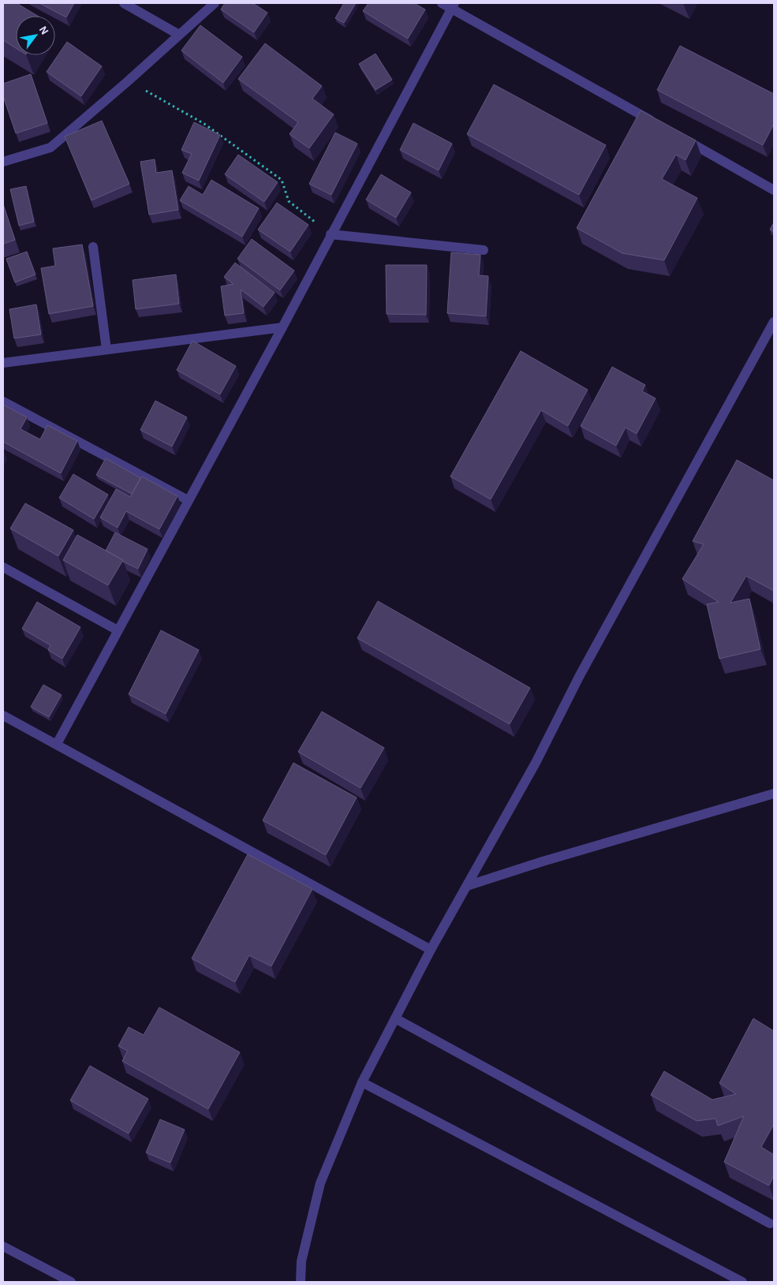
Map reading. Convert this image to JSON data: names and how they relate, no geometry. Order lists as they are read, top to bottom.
{
  "north": "top right"
}
